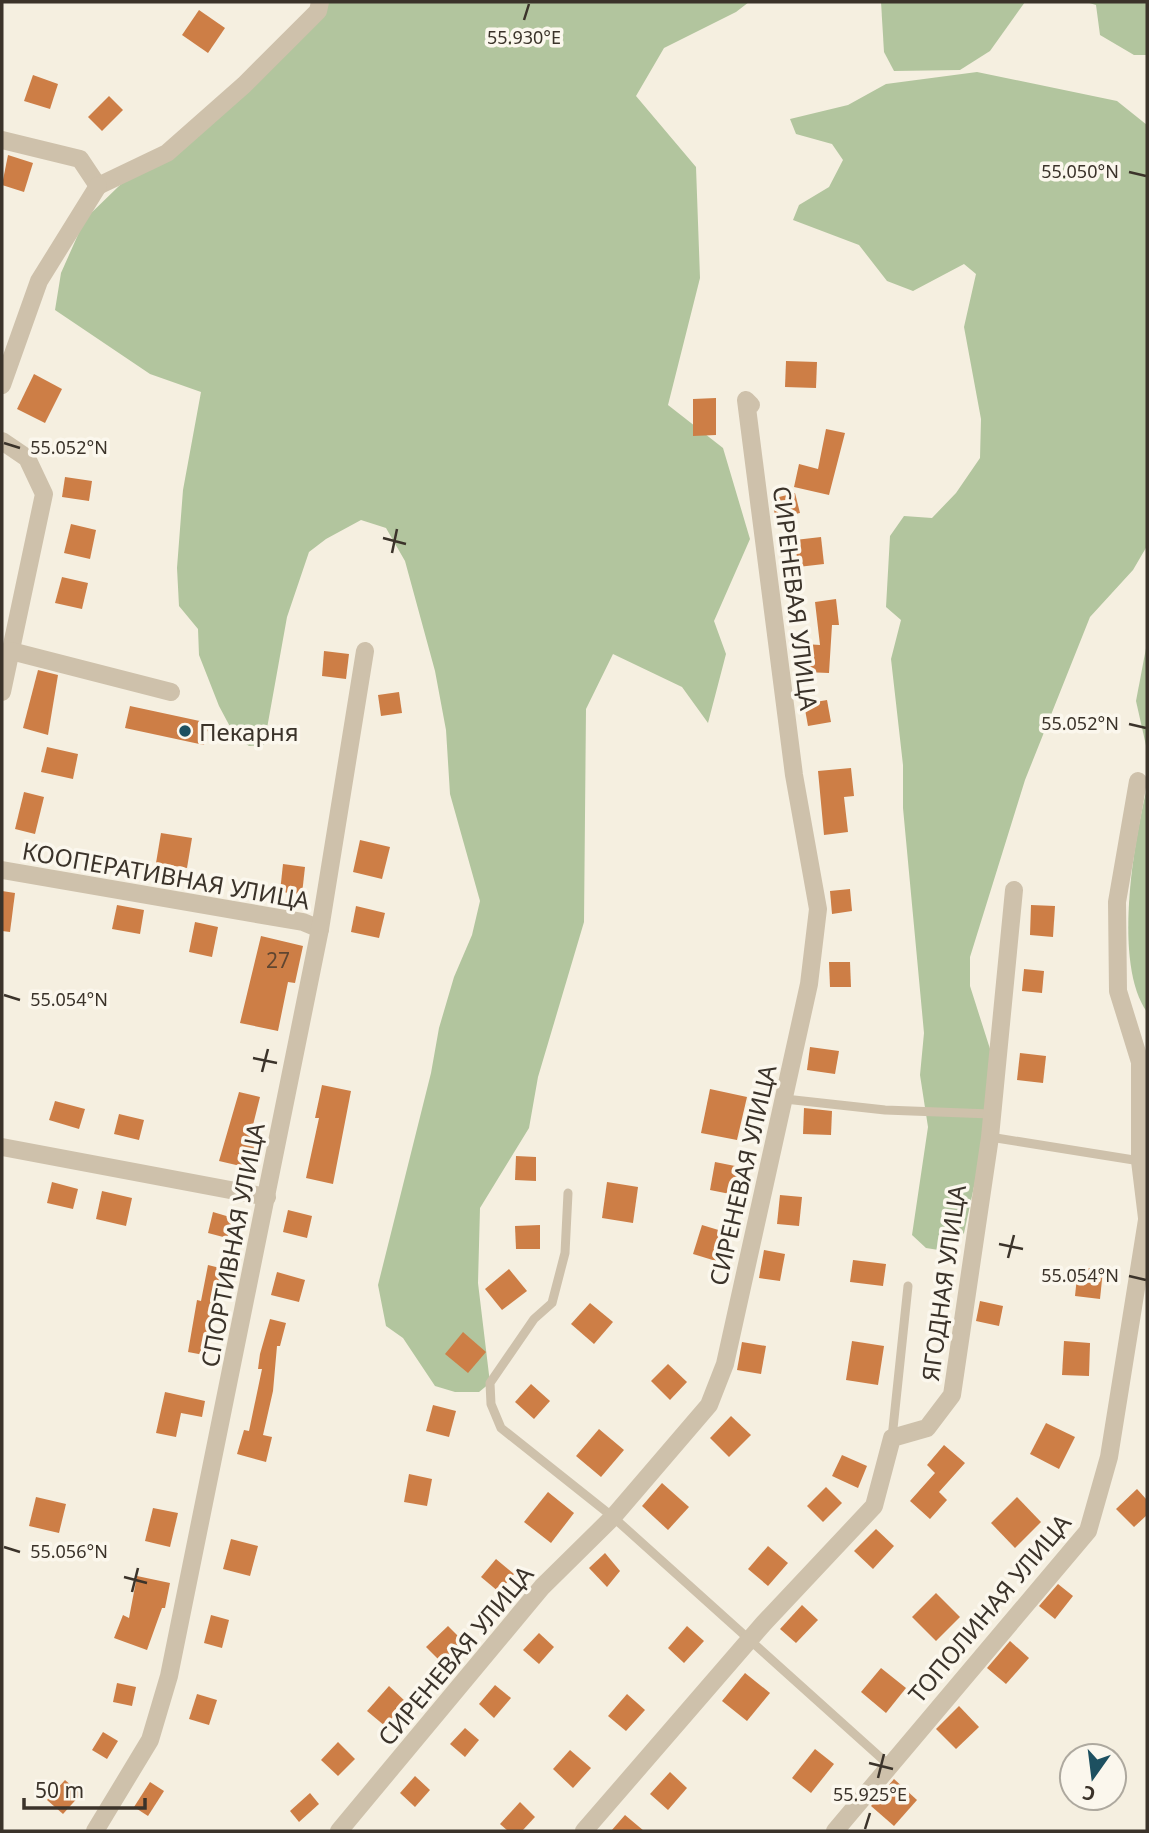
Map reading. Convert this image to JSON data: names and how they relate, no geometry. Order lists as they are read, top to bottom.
{
  "streets": {
    "street": [
      "СИРЕНЕВАЯ УЛИЦА",
      "КООПЕРАТИВНАЯ УЛИЦА",
      "СПОРТИВНАЯ УЛИЦА",
      "ЯГОДНАЯ УЛИЦА",
      "ТОПОЛИНАЯ УЛИЦА"
    ]
  },
  "crossings": [
    ["КООПЕРАТИВНАЯ УЛИЦА", "СПОРТИВНАЯ УЛИЦА"]
  ],
  "places": ["Пекарня"],
  "house_numbers": ["27"],
  "scale_bar": "50 m",
  "north": "bottom",
  "coordinates": [
    "55.930°E",
    "55.050°N",
    "55.052°N",
    "55.054°N",
    "55.056°N",
    "55.925°E"
  ]
}
